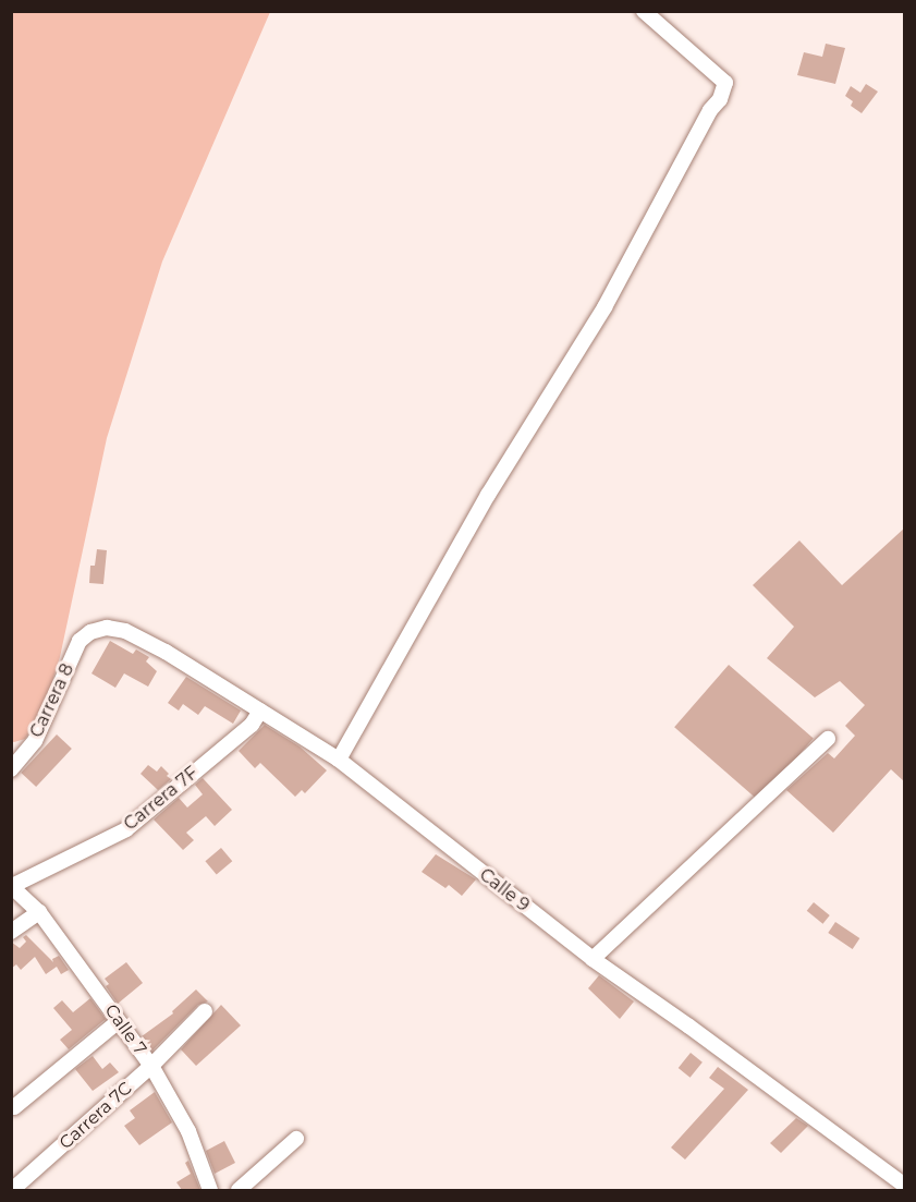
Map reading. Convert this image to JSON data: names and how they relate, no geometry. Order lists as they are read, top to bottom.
{
  "streets": {
    "street": [
      "Carrera 8",
      "Carrera 7F",
      "Calle 9",
      "Calle 7",
      "Carrera 7C"
    ]
  },
  "crossings": [
    ["Carrera 8", "Calle 9"],
    ["Carrera 7F", "Calle 9"],
    ["Carrera 7F", "Calle 7"],
    ["Calle 7", "Carrera 7C"]
  ]
}
